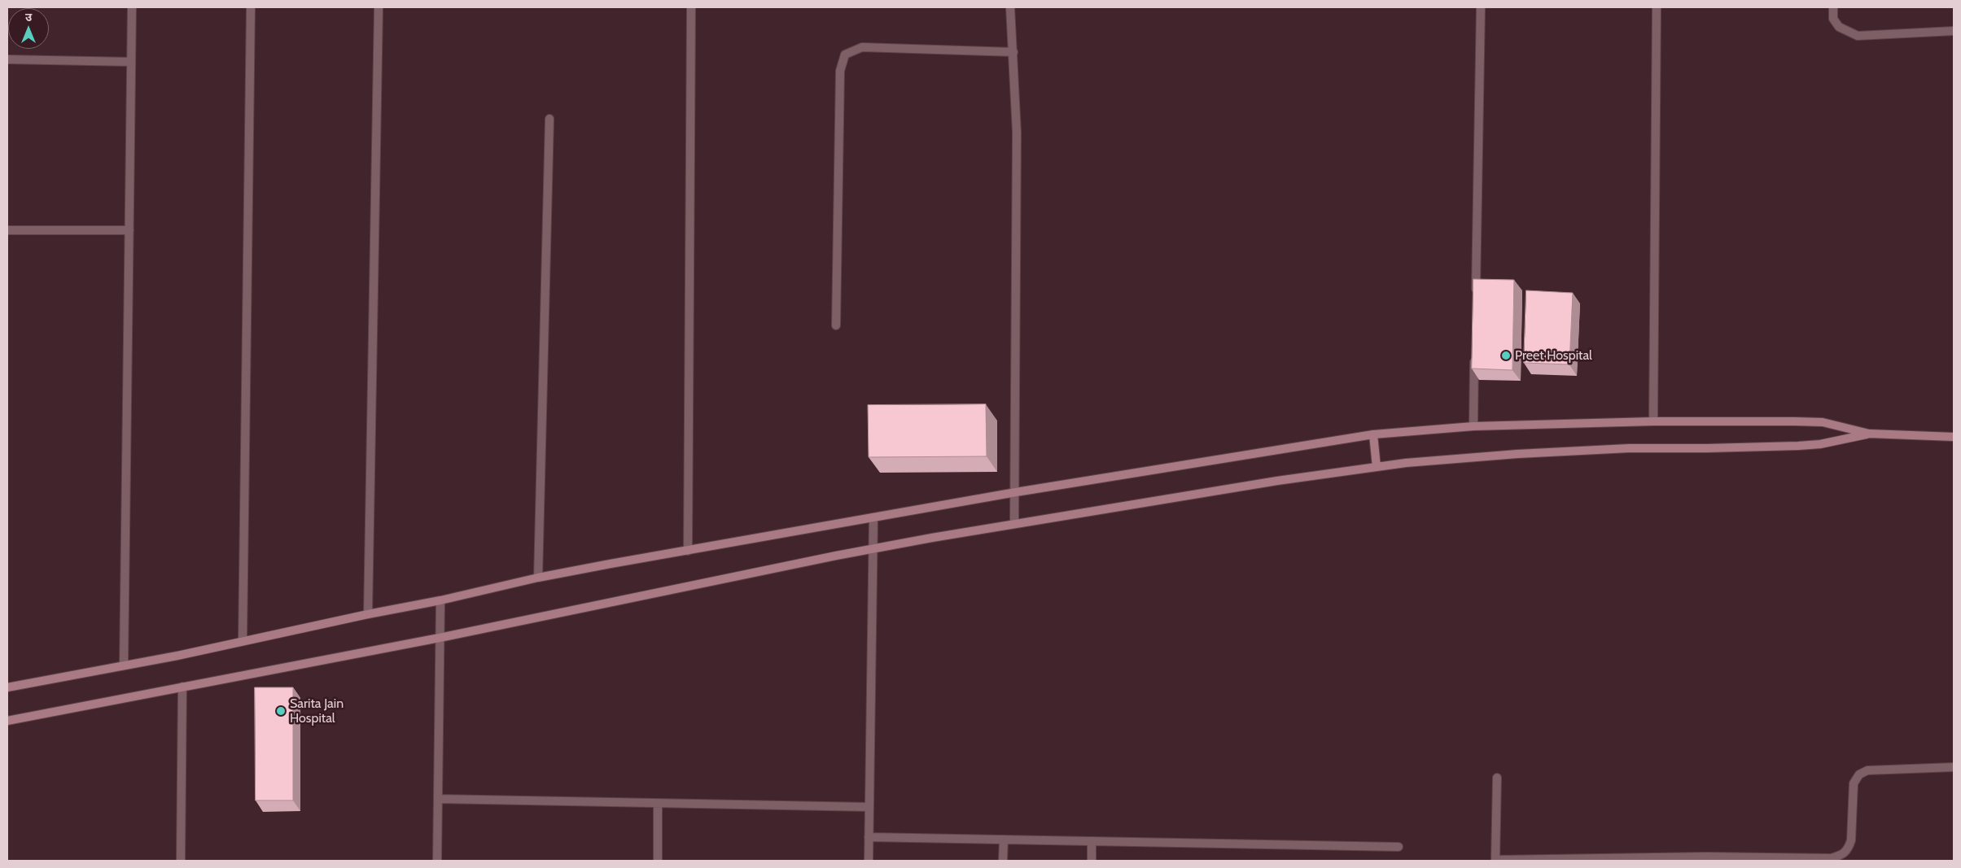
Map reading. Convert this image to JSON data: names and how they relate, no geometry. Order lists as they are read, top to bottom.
{
  "places": ["Preet Hospital", "Sarita Jain Hospital"],
  "north": "top"
}
